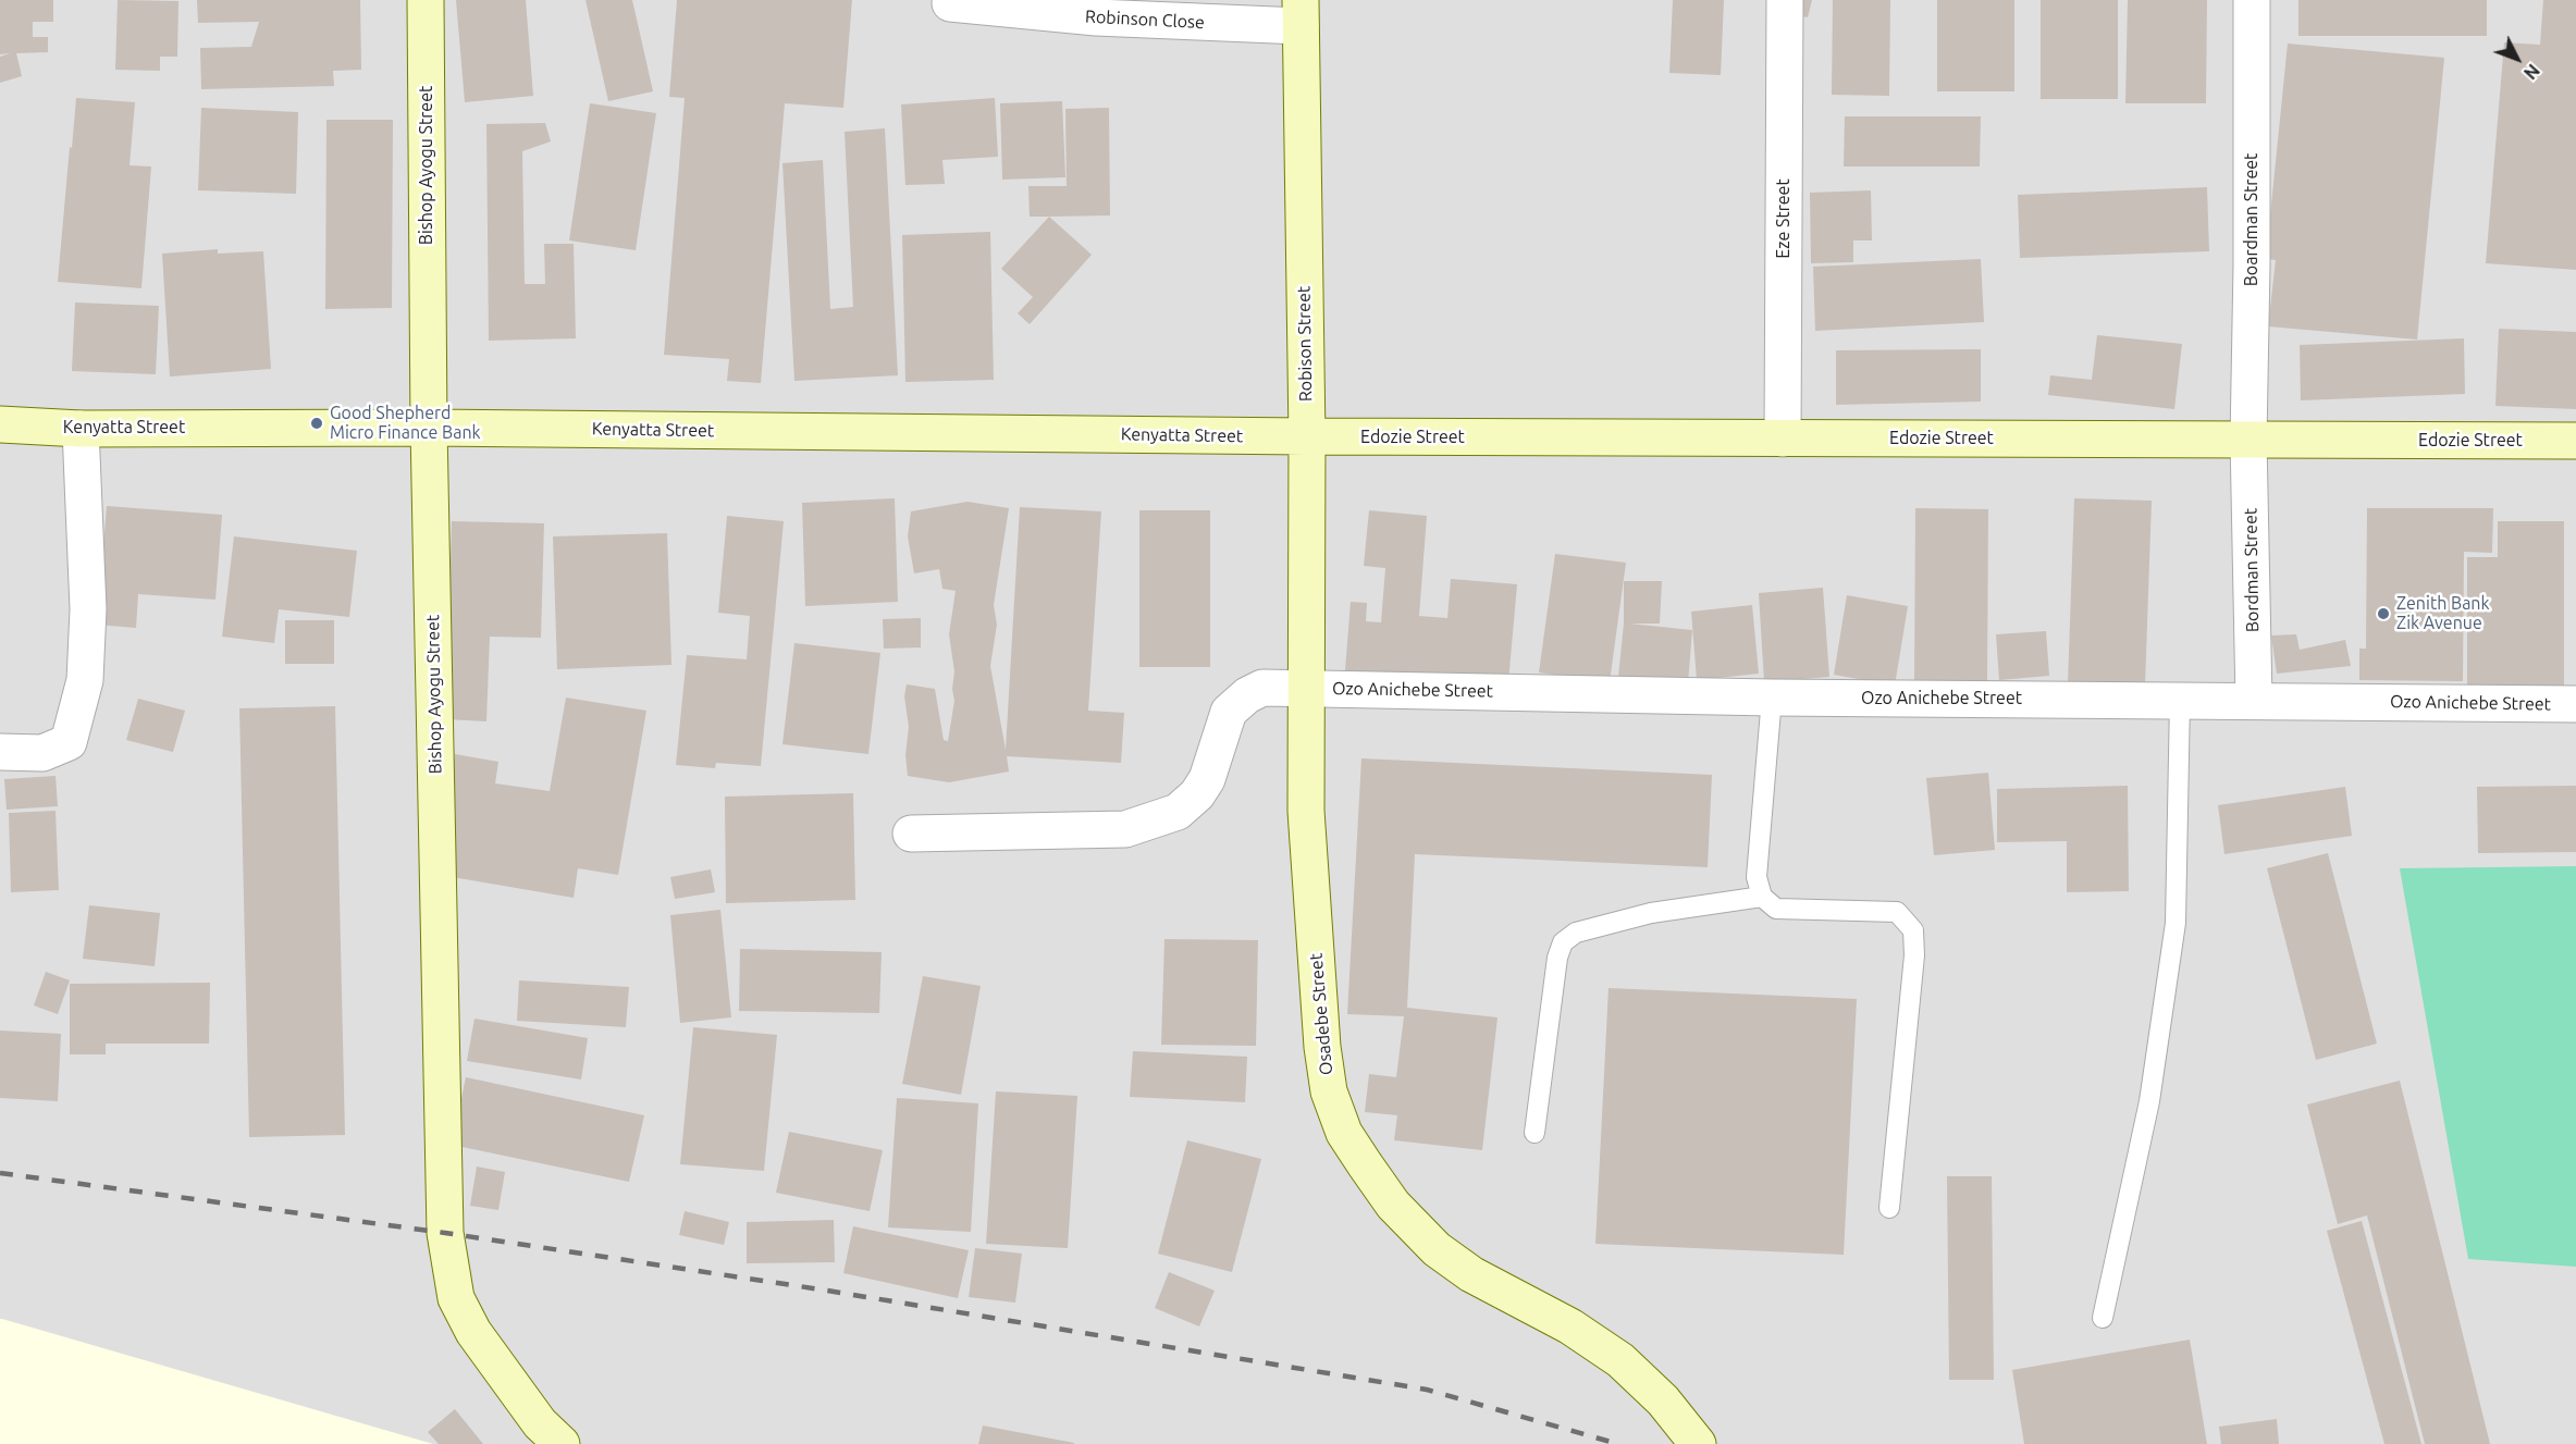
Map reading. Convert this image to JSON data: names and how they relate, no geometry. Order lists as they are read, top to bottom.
{
  "streets": {
    "main road": [
      "Bishop Ayogu Street",
      "Robison Street",
      "Kenyatta Street",
      "Edozie Street",
      "Osadebe Street"
    ],
    "street": [
      "Robinson Close",
      "Eze Street",
      "Boardman Street",
      "Bordman Street",
      "Ozo Anichebe Street"
    ]
  },
  "crossings": [
    ["Robinson Close", "Robison Street"],
    ["Bishop Ayogu Street", "Kenyatta Street"],
    ["Eze Street", "Edozie Street"],
    ["Boardman Street", "Edozie Street"],
    ["Boardman Street", "Bordman Street"],
    ["Robison Street", "Kenyatta Street"],
    ["Robison Street", "Edozie Street"],
    ["Robison Street", "Ozo Anichebe Street"],
    ["Robison Street", "Osadebe Street"],
    ["Kenyatta Street", "Edozie Street"],
    ["Edozie Street", "Bordman Street"],
    ["Bordman Street", "Ozo Anichebe Street"],
    ["Ozo Anichebe Street", "Osadebe Street"]
  ],
  "places": ["Good Shepherd Micro Finance Bank", "Zenith Bank Zik Avenue"],
  "north": "bottom right"
}
